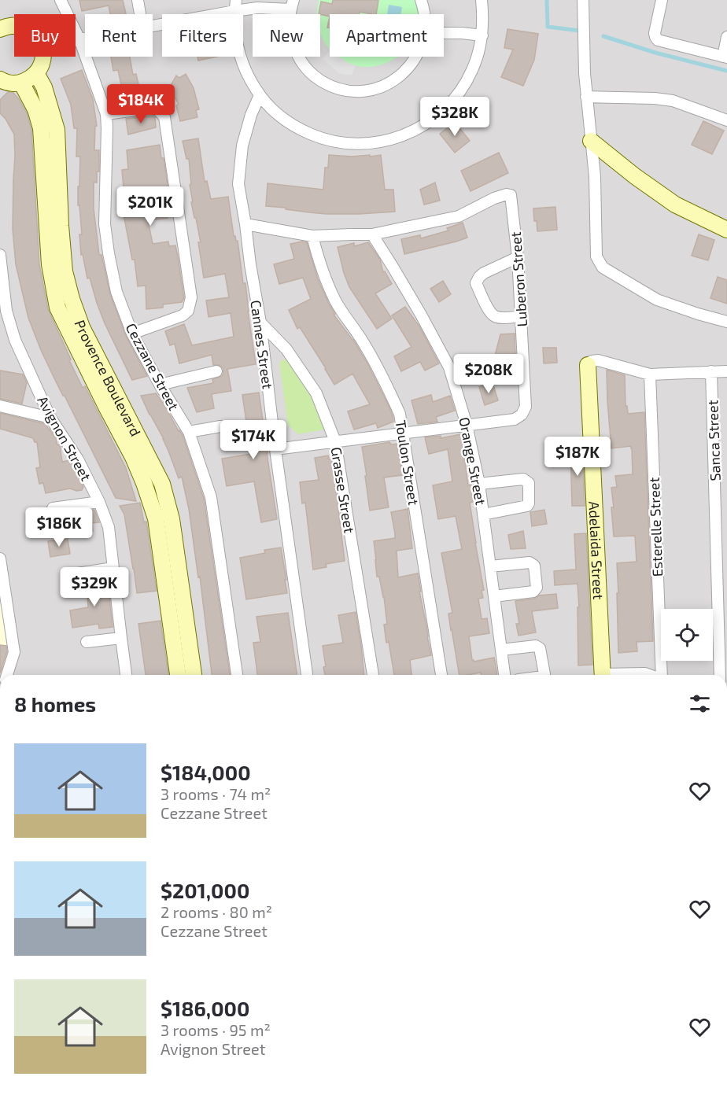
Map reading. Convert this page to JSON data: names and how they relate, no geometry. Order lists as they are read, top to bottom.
{
  "streets": {
    "street": [
      "Luberon Street",
      "Cannes Street",
      "Cezzane Street",
      "Provence Boulevard",
      "Avignon Street",
      "Sanca Street",
      "Orange Street",
      "Toulon Street",
      "Grasse Street",
      "Esterelle Street",
      "Adelaida Street"
    ]
  },
  "crossings": [
    ["Luberon Street", "Cannes Street"],
    ["Luberon Street", "Orange Street"],
    ["Luberon Street", "Toulon Street"],
    ["Luberon Street", "Grasse Street"],
    ["Cannes Street", "Grasse Street"]
  ],
  "page": {
    "chip": [
      "Buy",
      "Rent",
      "Filters",
      "New",
      "Apartment"
    ],
    "price": [
      "$184K",
      "$328K",
      "$201K",
      "$208K",
      "$174K",
      "$187K",
      "$186K",
      "$329K"
    ],
    "heading": "8 homes",
    "list": [
      {
        "name": "$184,000",
        "note": "3 rooms · 74 m² · Cezzane Street"
      },
      {
        "name": "$201,000",
        "note": "2 rooms · 80 m² · Cezzane Street"
      },
      {
        "name": "$186,000",
        "note": "3 rooms · 95 m² · Avignon Street"
      }
    ]
  }
}
